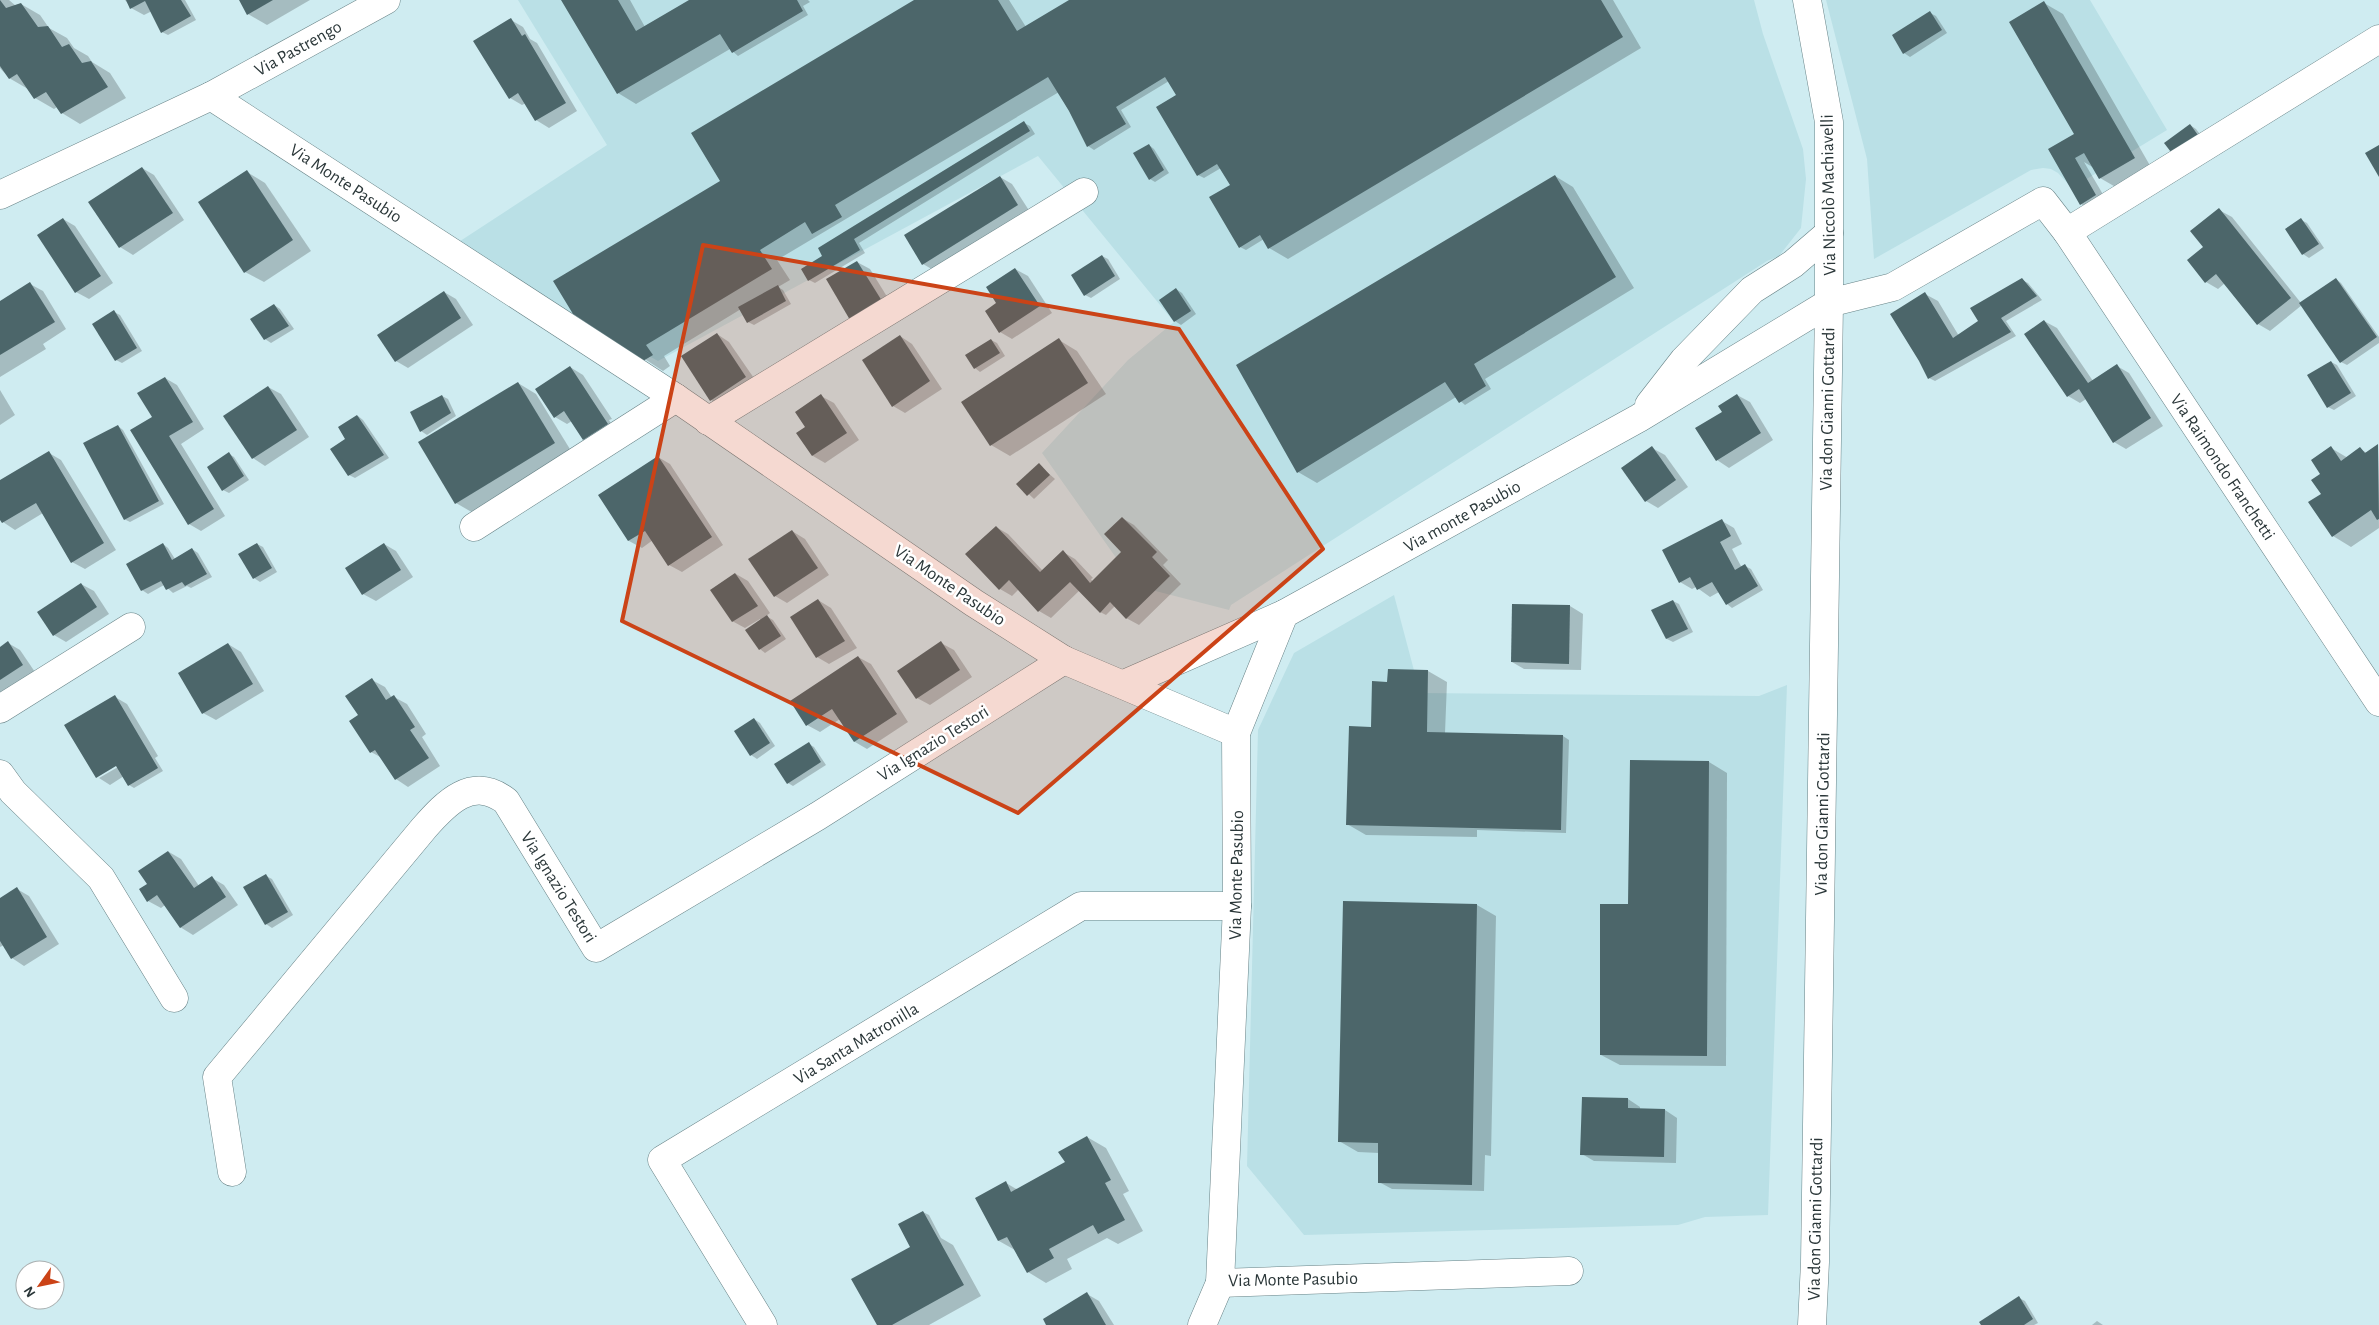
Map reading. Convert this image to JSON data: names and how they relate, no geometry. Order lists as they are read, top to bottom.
{
  "streets": {
    "street": [
      "Via Pastrengo",
      "Via Monte Pasubio",
      "Via Niccolò Machiavelli",
      "Via don Gianni Gottardi",
      "Via Raimondo Franchetti",
      "Via monte Pasubio",
      "Via Ignazio Testori",
      "Via Santa Matronilla"
    ]
  },
  "crossings": [
    ["Via Pastrengo", "Via Monte Pasubio"],
    ["Via Monte Pasubio", "Via monte Pasubio"],
    ["Via Monte Pasubio", "Via Ignazio Testori"],
    ["Via Monte Pasubio", "Via Santa Matronilla"],
    ["Via Niccolò Machiavelli", "Via don Gianni Gottardi"],
    ["Via Niccolò Machiavelli", "Via Raimondo Franchetti"],
    ["Via Niccolò Machiavelli", "Via monte Pasubio"],
    ["Via don Gianni Gottardi", "Via Raimondo Franchetti"],
    ["Via don Gianni Gottardi", "Via monte Pasubio"],
    ["Via Raimondo Franchetti", "Via monte Pasubio"]
  ],
  "north": "bottom left"
}
